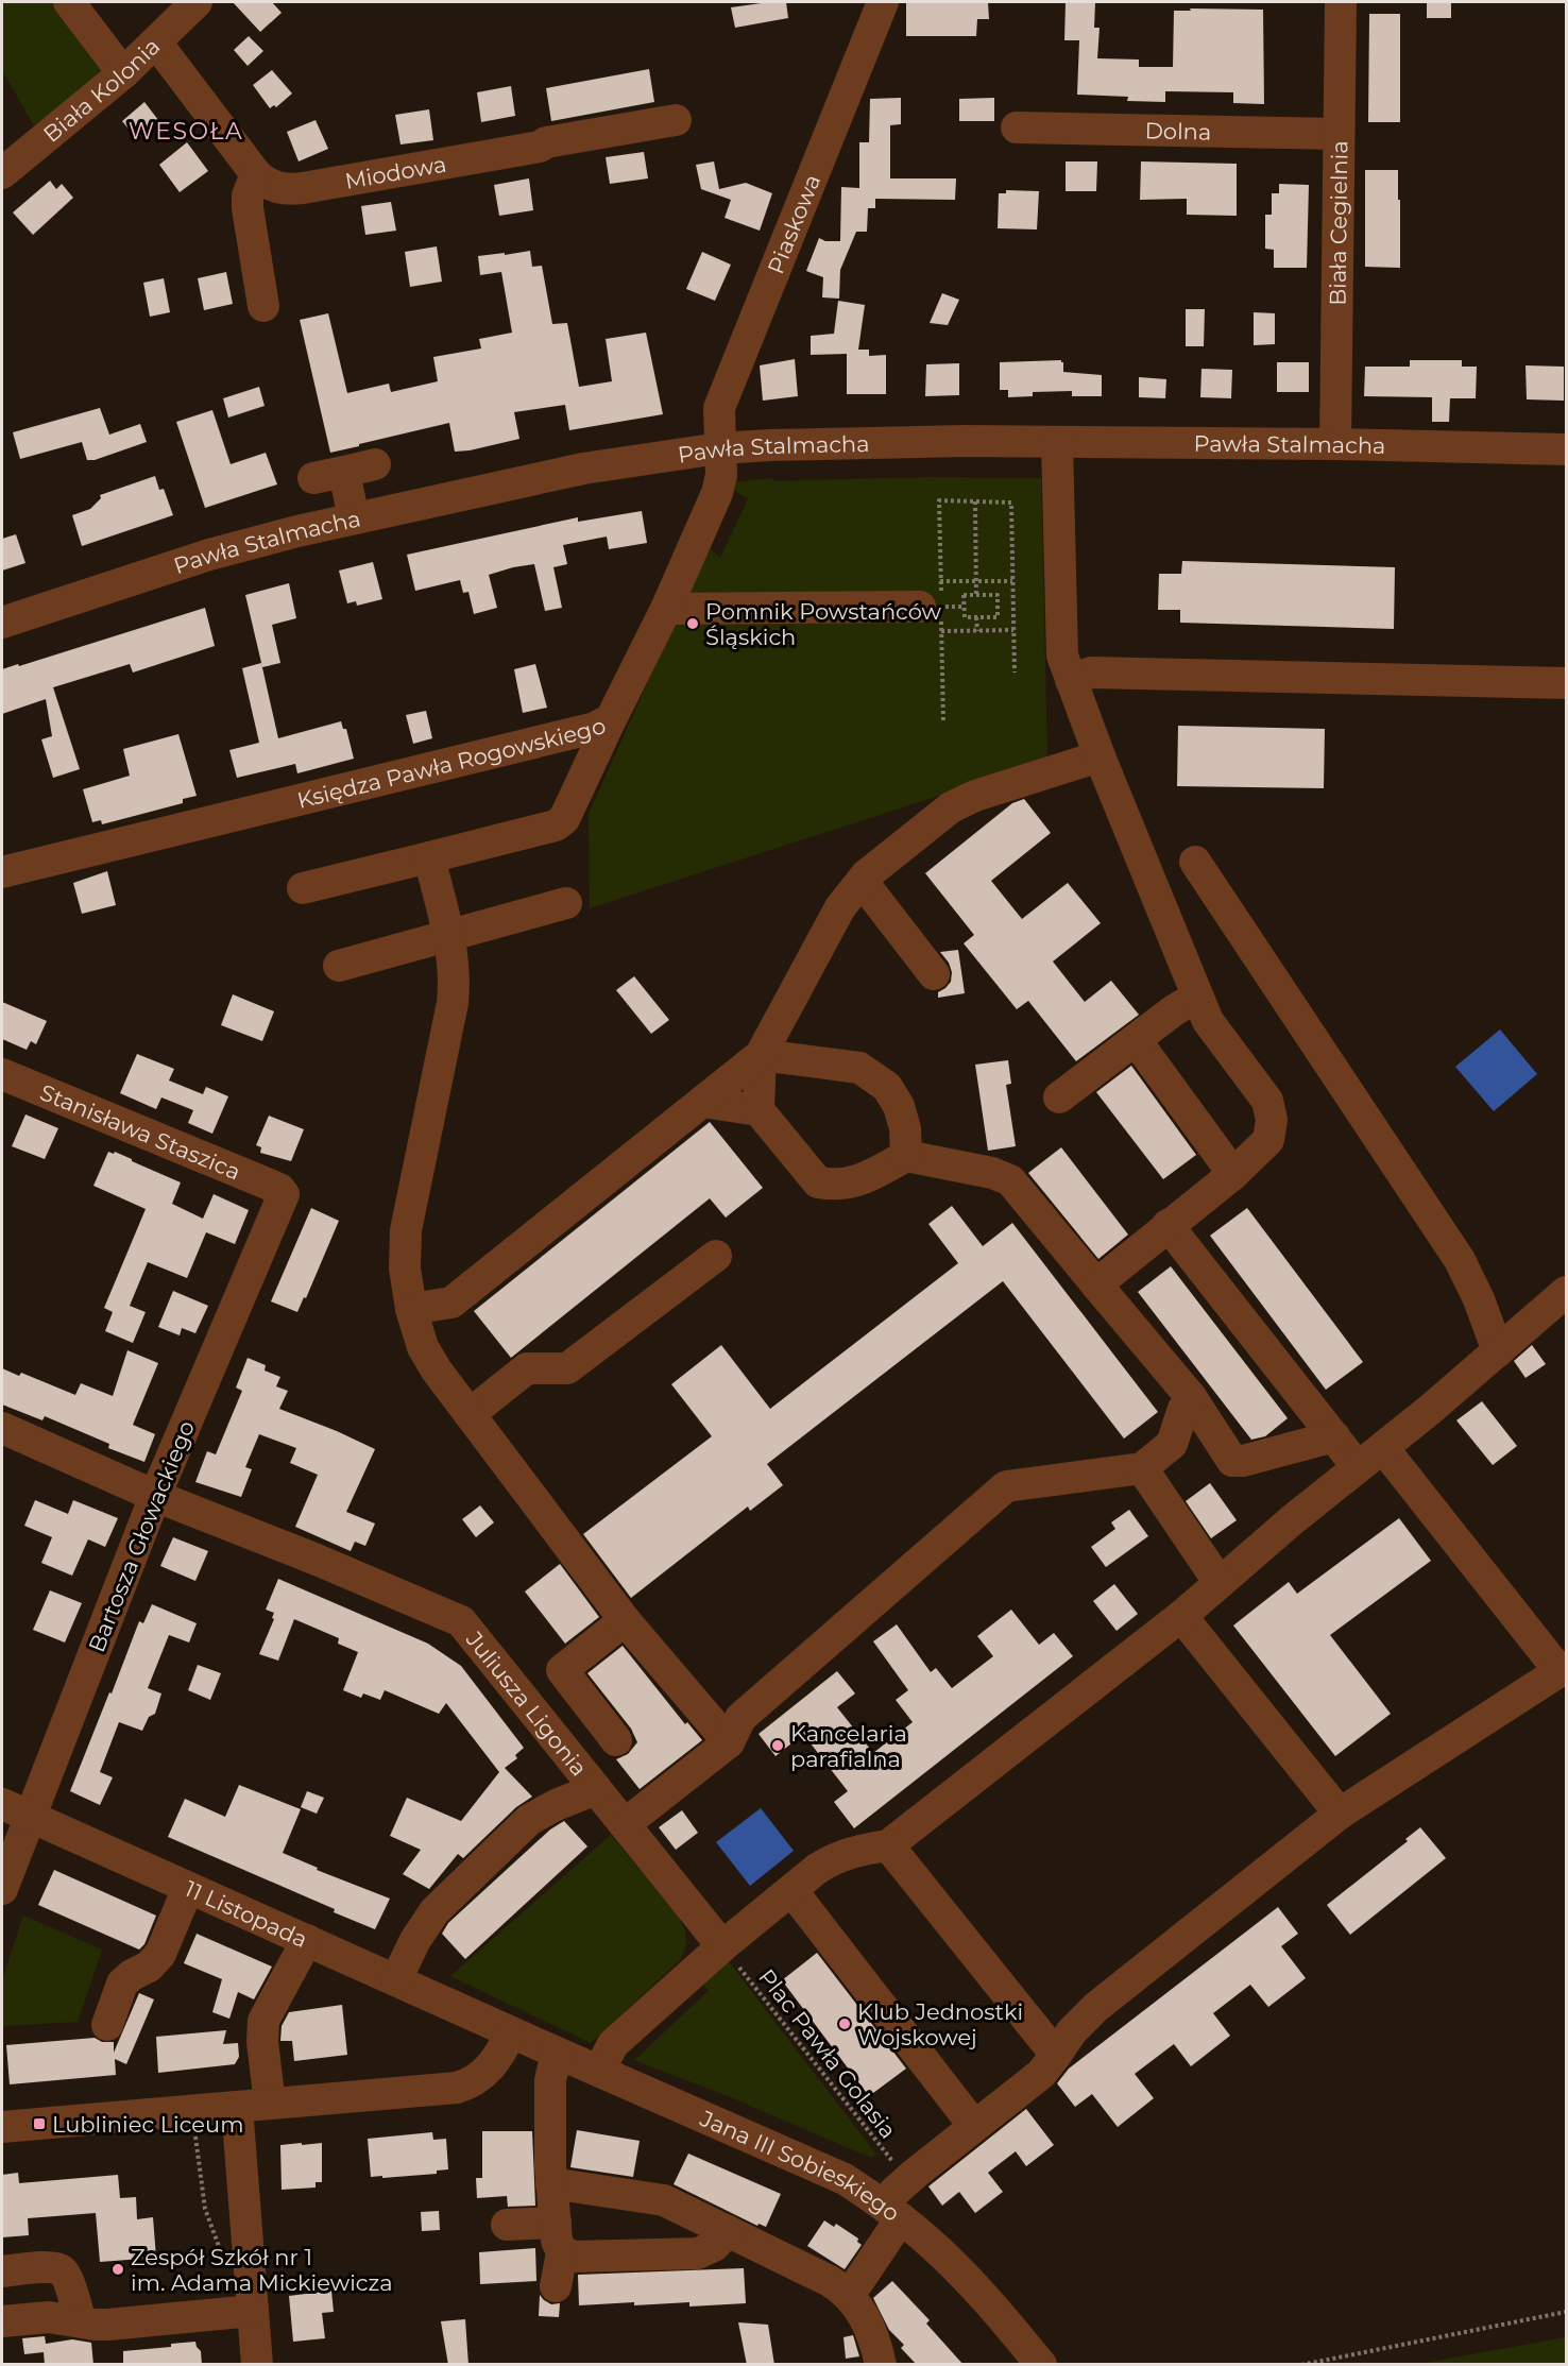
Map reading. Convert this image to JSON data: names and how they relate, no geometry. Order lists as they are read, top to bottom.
{
  "streets": {
    "street": [
      "Biała Kolonia",
      "Dolna",
      "Miodowa",
      "Biała Cegielnia",
      "Piaskowa",
      "Pawła Stalmacha",
      "Księdza Pawła Rogowskiego",
      "Stanisława Staszica",
      "Bartosza Głowackiego",
      "Juliusza Ligonia",
      "11 Listopada",
      "Jana III Sobieskiego"
    ],
    "path": ["Plac Pawła Golasia"]
  },
  "crossings": [
    ["Dolna", "Biała Cegielnia"],
    ["Biała Cegielnia", "Pawła Stalmacha"],
    ["Piaskowa", "Pawła Stalmacha"],
    ["Piaskowa", "Księdza Pawła Rogowskiego"],
    ["Pawła Stalmacha", "Księdza Pawła Rogowskiego"],
    ["Stanisława Staszica", "Bartosza Głowackiego"],
    ["Bartosza Głowackiego", "Juliusza Ligonia"],
    ["Bartosza Głowackiego", "11 Listopada"],
    ["Juliusza Ligonia", "Plac Pawła Golasia"],
    ["11 Listopada", "Jana III Sobieskiego"]
  ],
  "districts": ["WESOŁA"],
  "places": {
    "other": [
      "Pomnik Powstańców Śląskich",
      "Kancelaria parafialna",
      "Klub Jednostki Wojskowej",
      "Zespół Szkół nr 1 im. Adama Mickiewicza"
    ],
    "transit": ["Lubliniec Liceum"]
  }
}
